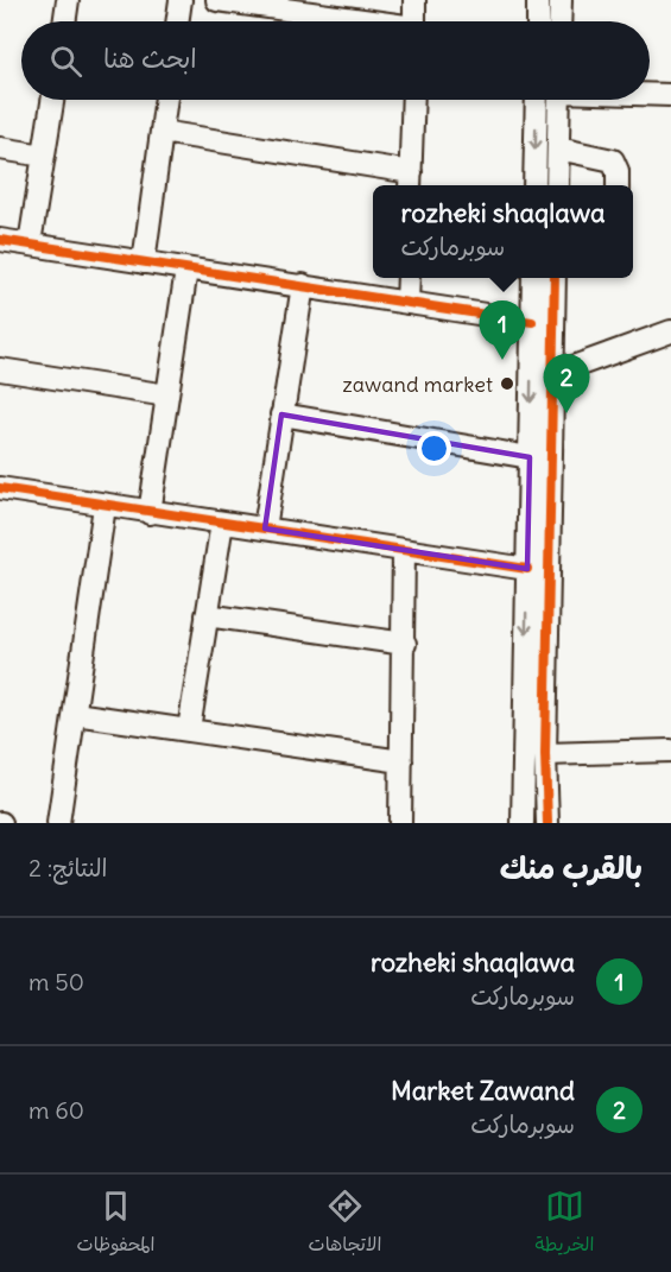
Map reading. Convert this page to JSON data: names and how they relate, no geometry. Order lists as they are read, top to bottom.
{
  "places": ["zawand market"],
  "page": {
    "search": "ابحث هنا",
    "popup": ["rozheki shaqlawa", "سوبرماركت"],
    "pins": ["1", "2"],
    "heading": ["بالقرب منك", "النتائج: 2"],
    "list": [
      {
        "mark": "1",
        "name": "rozheki shaqlawa",
        "note": "سوبرماركت",
        "value": "50 m"
      },
      {
        "mark": "2",
        "name": "Market Zawand",
        "note": "سوبرماركت",
        "value": "60 m"
      }
    ],
    "nav": ["الخريطة", "الاتجاهات", "المحفوظات"]
  }
}
